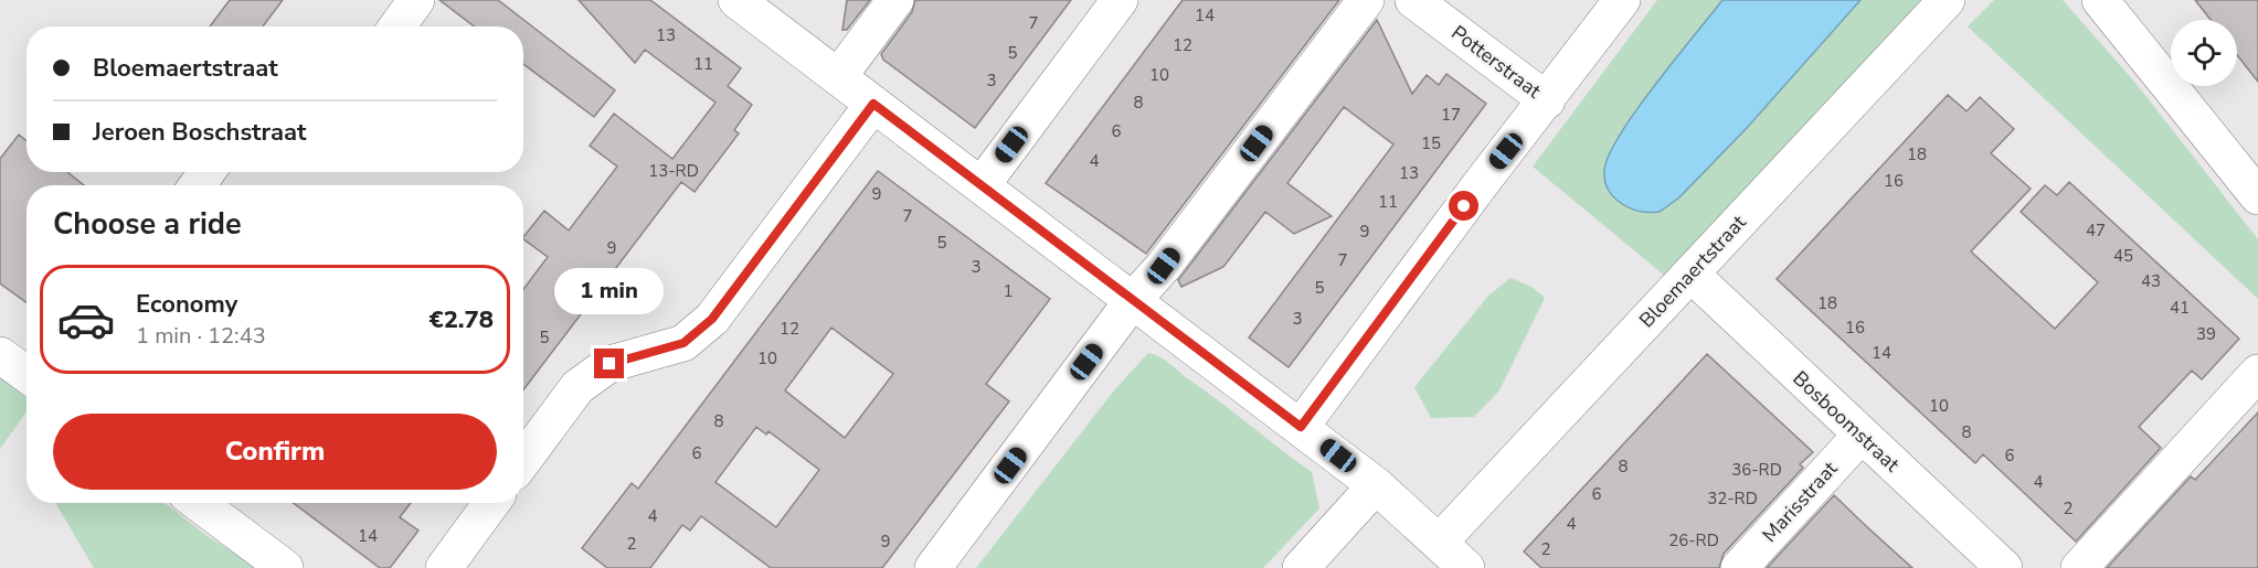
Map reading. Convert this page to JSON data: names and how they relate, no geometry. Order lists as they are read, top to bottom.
{
  "streets": {
    "street": [
      "Potterstraat",
      "Bloemaertstraat",
      "Bosboomstraat",
      "Marisstraat"
    ]
  },
  "crossings": [
    ["Bloemaertstraat", "Bosboomstraat"],
    ["Bosboomstraat", "Marisstraat"]
  ],
  "house_numbers": [
    "14",
    "7",
    "13",
    "12",
    "5",
    "11",
    "10",
    "3",
    "8",
    "17",
    "6",
    "15",
    "18",
    "4",
    "13-RD",
    "13",
    "16",
    "9",
    "11",
    "7",
    "47",
    "9",
    "5",
    "9",
    "45",
    "7",
    "3",
    "43",
    "5",
    "1",
    "18",
    "41",
    "3",
    "16",
    "12",
    "39",
    "5",
    "14",
    "10",
    "10",
    "8",
    "8",
    "6",
    "6",
    "8",
    "36-RD",
    "4",
    "6",
    "32-RD",
    "2",
    "4",
    "4",
    "14",
    "26-RD",
    "9",
    "2",
    "2"
  ],
  "page": {
    "banner": ["Bloemaertstraat", "Jeroen Boschstraat"],
    "heading": "Choose a ride",
    "list": [
      {
        "name": "Economy",
        "note": "1 min · 12:43",
        "value": "€2.78"
      }
    ],
    "bubble": "1 min",
    "buttons": "Confirm"
  }
}
